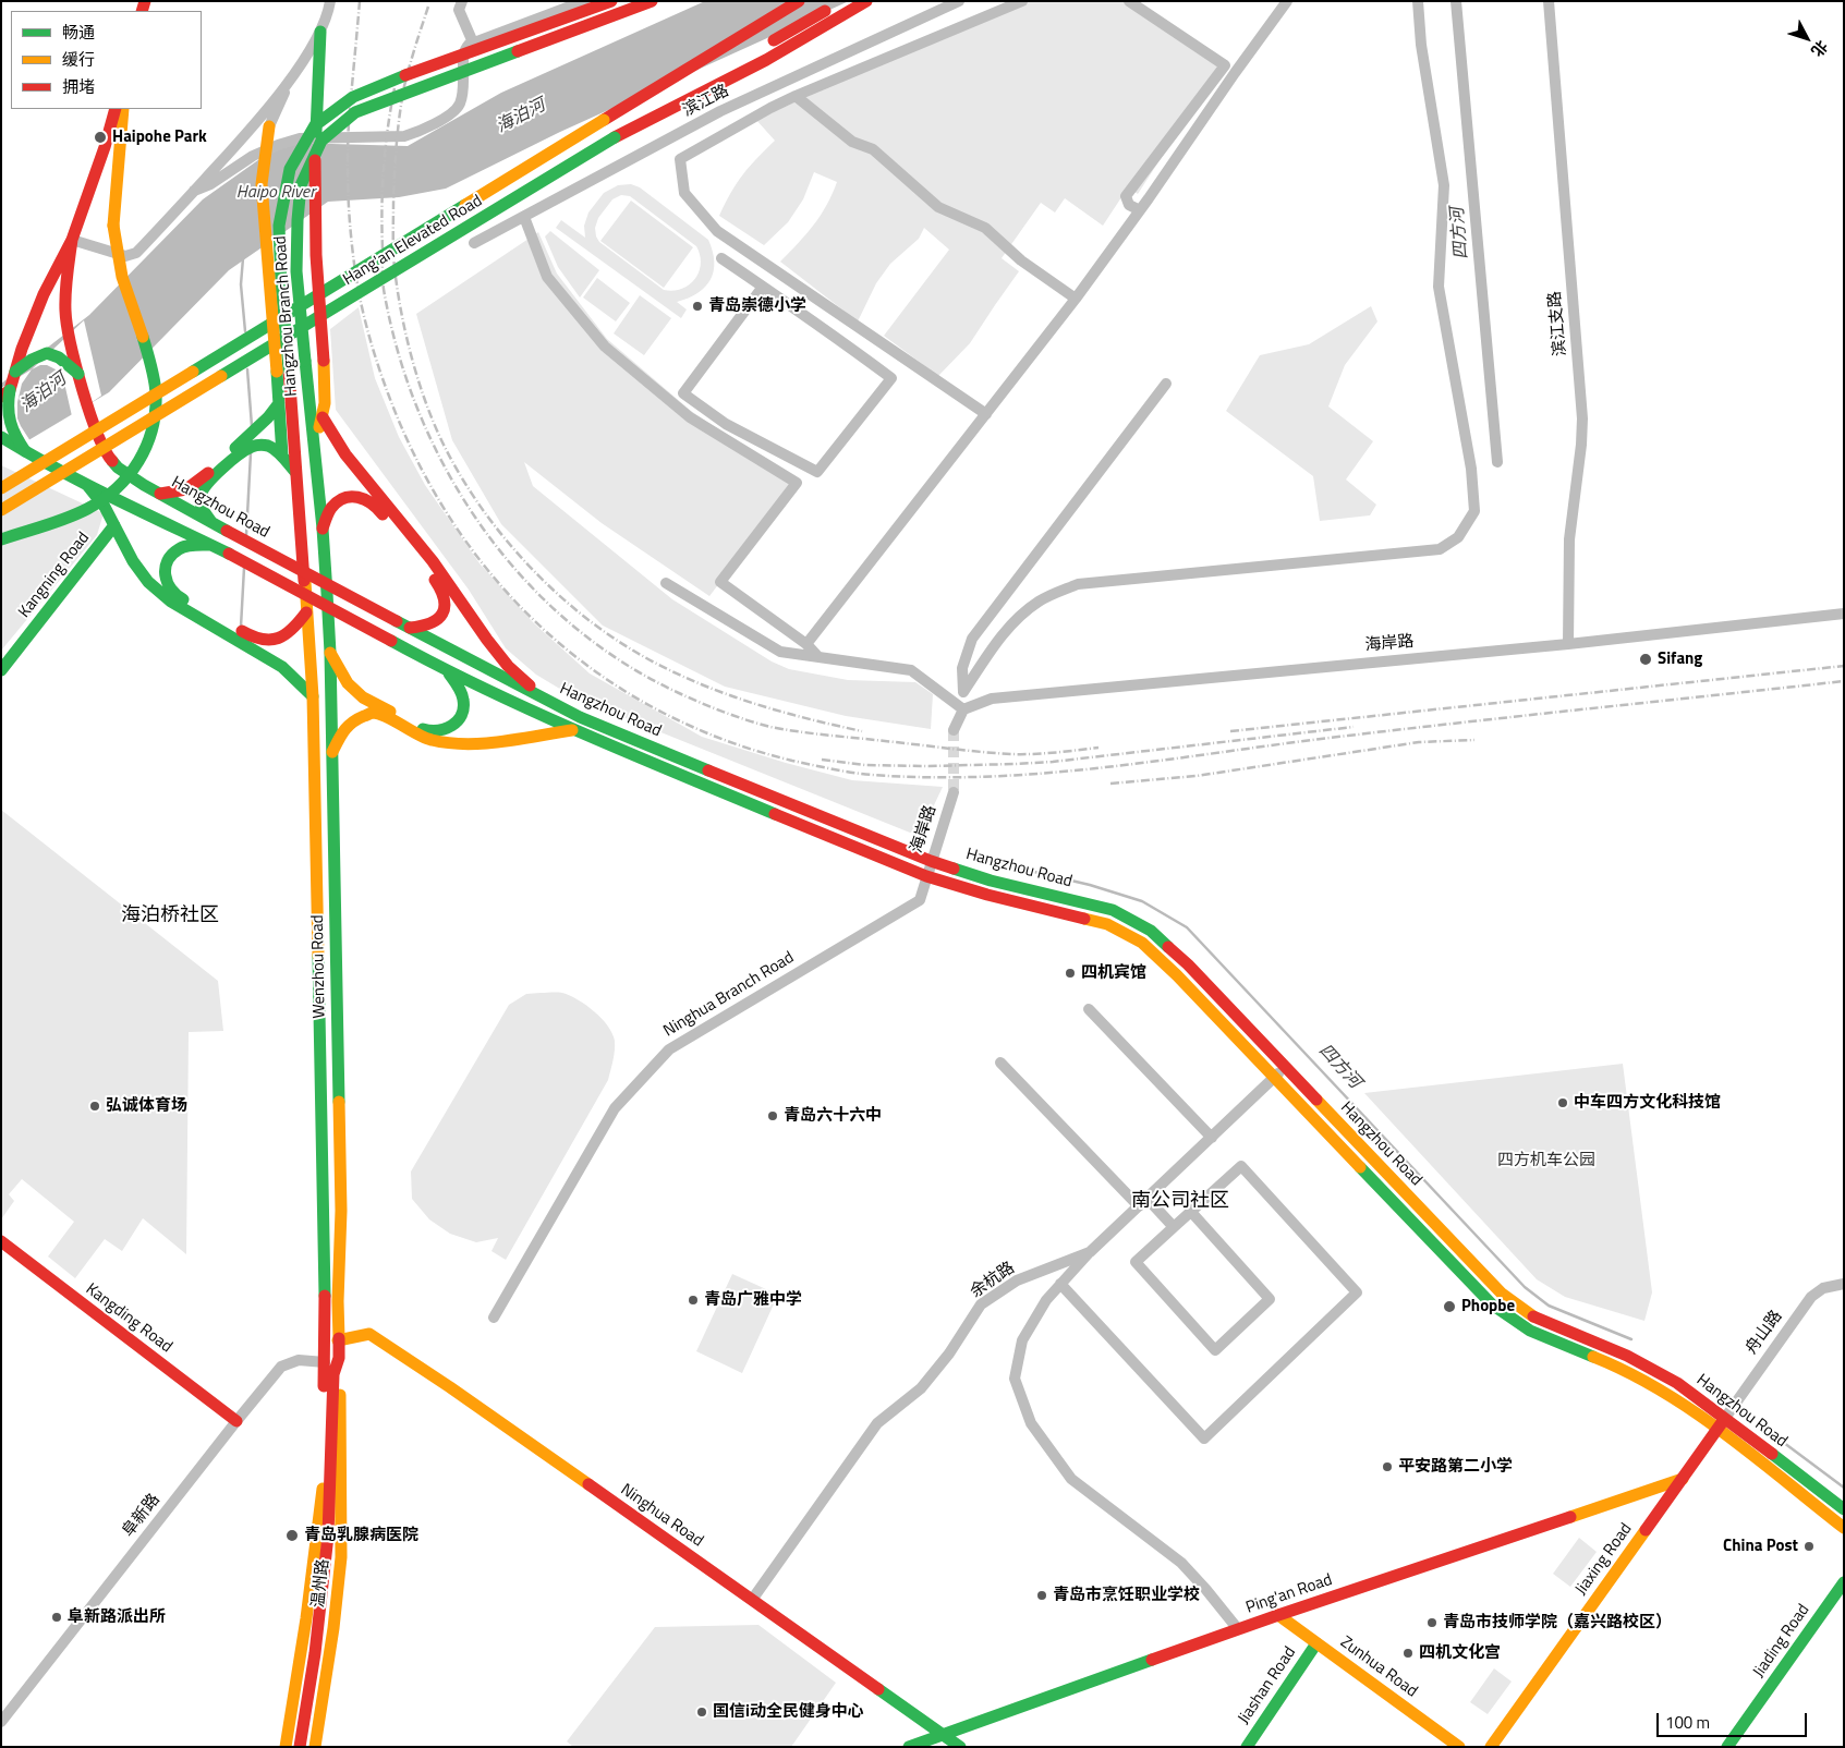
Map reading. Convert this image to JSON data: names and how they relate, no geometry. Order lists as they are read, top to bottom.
{
  "streets": {
    "main road": [
      "Hang'an Elevated Road",
      "Hangzhou Branch Road",
      "Hangzhou Road",
      "Kangning Road",
      "Wenzhou Road",
      "Kangding Road",
      "Ninghua Road",
      "Jiaxing Road",
      "温州路",
      "Ping'an Road",
      "Jiading Road",
      "Zunhua Road",
      "Jiashan Road"
    ],
    "street": [
      "滨江路",
      "滨江支路",
      "海岸路",
      "Ninghua Branch Road",
      "余杭路",
      "舟山路",
      "阜新路"
    ]
  },
  "crossings": [
    ["Hangzhou Branch Road", "Wenzhou Road"],
    ["滨江支路", "海岸路"],
    ["Hangzhou Road", "海岸路"],
    ["Hangzhou Road", "Ninghua Branch Road"],
    ["Hangzhou Road", "余杭路"],
    ["Hangzhou Road", "舟山路"],
    ["Hangzhou Road", "Jiaxing Road"],
    ["海岸路", "Ninghua Branch Road"],
    ["Wenzhou Road", "阜新路"],
    ["Wenzhou Road", "Ninghua Road"],
    ["Wenzhou Road", "温州路"],
    ["余杭路", "Ninghua Road"],
    ["Kangding Road", "阜新路"],
    ["舟山路", "Jiaxing Road"],
    ["阜新路", "温州路"],
    ["Ninghua Road", "温州路"],
    ["Ninghua Road", "Ping'an Road"],
    ["Jiaxing Road", "Ping'an Road"],
    ["Ping'an Road", "Zunhua Road"],
    ["Zunhua Road", "Jiashan Road"]
  ],
  "districts": ["海泊桥社区", "南公司社区"],
  "water": ["海泊河", "Haipo River", "四方河"],
  "parks": ["四方机车公园"],
  "places": [
    "Haipohe Park",
    "青岛崇德小学",
    "Sifang",
    "四机宾馆",
    "中车四方文化科技馆",
    "弘诚体育场",
    "青岛六十六中",
    "青岛广雅中学",
    "Phopbe",
    "平安路第二小学",
    "青岛乳腺病医院",
    "China Post",
    "青岛市烹饪职业学校",
    "阜新路派出所",
    "青岛市技师学院（嘉兴路校区）",
    "四机文化宫",
    "国信i动全民健身中心"
  ],
  "legend": ["畅通", "缓行", "拥堵"],
  "scale_bar": "100 m",
  "north": "bottom right"
}
